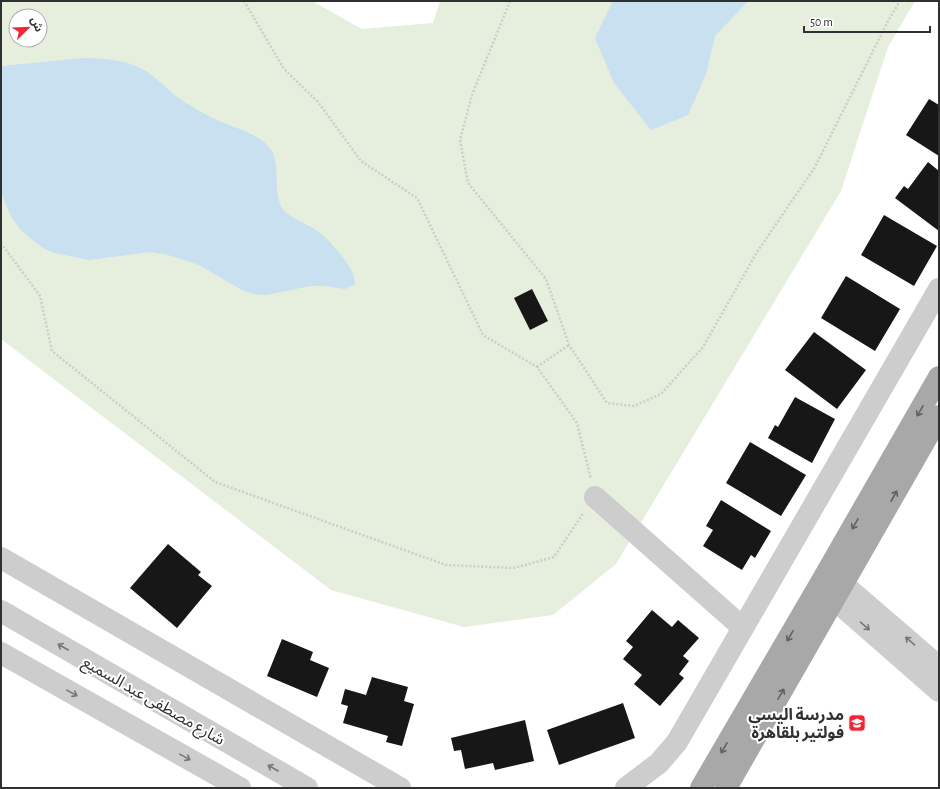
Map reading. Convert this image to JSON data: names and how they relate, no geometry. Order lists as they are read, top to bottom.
{
  "streets": {
    "street": ["شارع مصطفى عبد السميع"]
  },
  "places": {
    "school or university": ["مدرسة اليسي فولتير بلقاهرة"]
  },
  "scale_bar": "50 m",
  "north": "top right"
}
